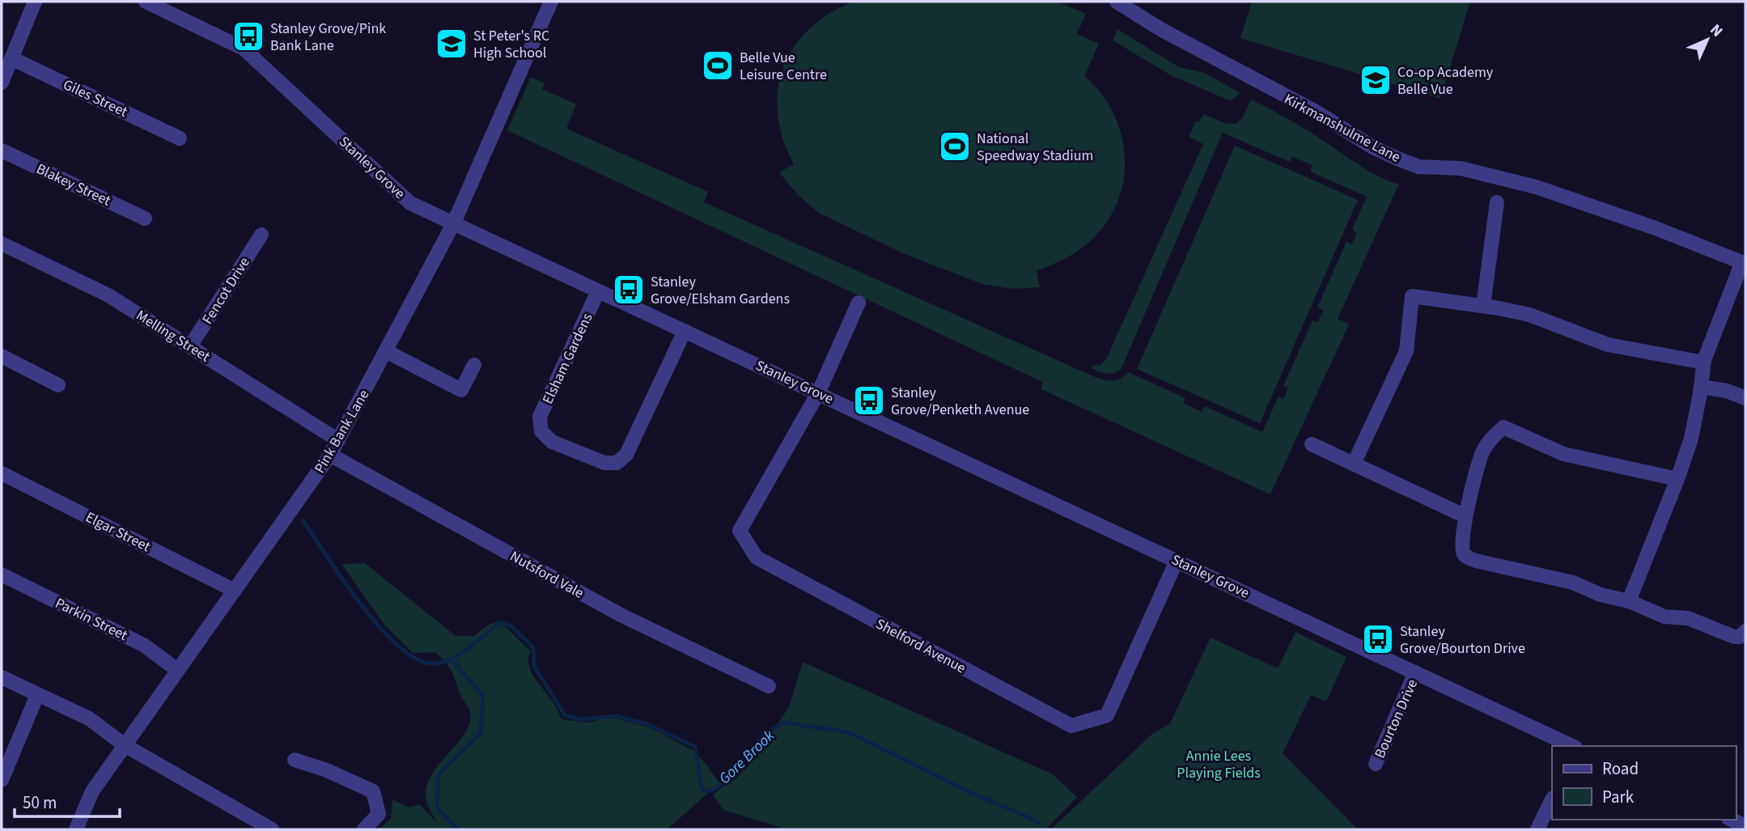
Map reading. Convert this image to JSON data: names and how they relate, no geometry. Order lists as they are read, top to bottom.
{
  "streets": {
    "street": [
      "Giles Street",
      "Kirkmanshulme Lane",
      "Stanley Grove",
      "Blakey Street",
      "Fencot Drive",
      "Melling Street",
      "Elsham Gardens",
      "Pink Bank Lane",
      "Elgar Street",
      "Nutsford Vale",
      "Parkin Street",
      "Shelford Avenue",
      "Bourton Drive"
    ]
  },
  "crossings": [
    ["Stanley Grove", "Elsham Gardens"],
    ["Stanley Grove", "Pink Bank Lane"],
    ["Stanley Grove", "Shelford Avenue"],
    ["Stanley Grove", "Bourton Drive"],
    ["Fencot Drive", "Melling Street"],
    ["Melling Street", "Pink Bank Lane"],
    ["Pink Bank Lane", "Elgar Street"],
    ["Pink Bank Lane", "Nutsford Vale"],
    ["Pink Bank Lane", "Parkin Street"]
  ],
  "water": ["Gore Brook"],
  "parks": ["Annie Lees Playing Fields"],
  "places": {
    "bus stop": [
      "Stanley Grove/Pink Bank Lane",
      "Stanley Grove/Elsham Gardens",
      "Stanley Grove/Penketh Avenue",
      "Stanley Grove/Bourton Drive"
    ],
    "school or university": ["St Peter's RC High School", "Co-op Academy Belle Vue"],
    "sports": ["Belle Vue Leisure Centre", "National Speedway Stadium"]
  },
  "legend": ["Road", "Park"],
  "scale_bar": "50 m",
  "north": "top right"
}
